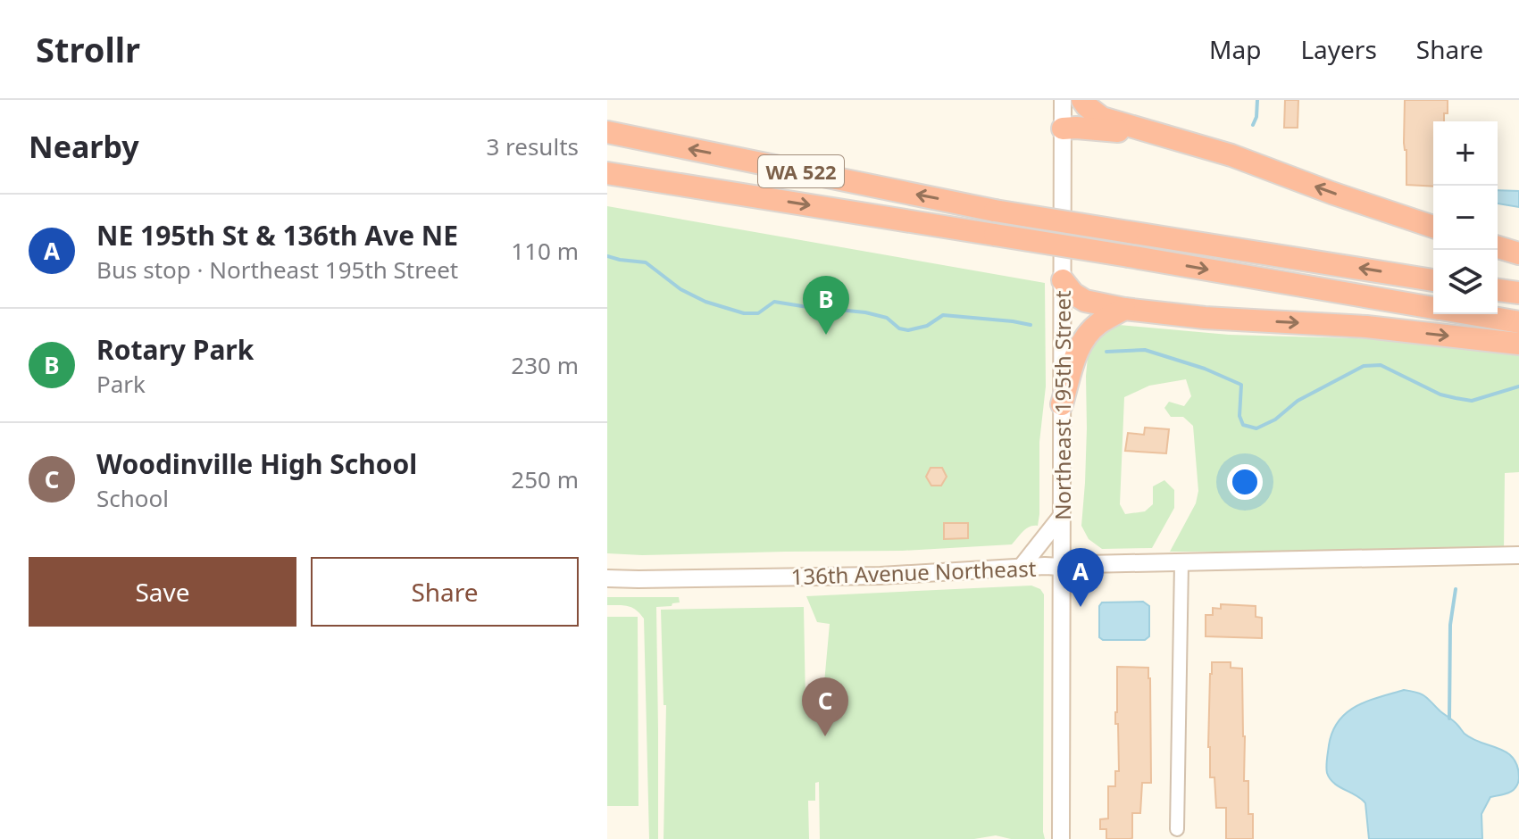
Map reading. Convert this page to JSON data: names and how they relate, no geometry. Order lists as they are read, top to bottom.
{
  "streets": {
    "highway": ["WA 522"],
    "street": ["Northeast 195th Street", "136th Avenue Northeast"]
  },
  "crossings": [
    ["Northeast 195th Street", "136th Avenue Northeast"]
  ],
  "page": {
    "header": "Strollr",
    "nav": ["Map", "Layers", "Share"],
    "heading": ["Nearby", "3 results"],
    "map_buttons": ["+", "−"],
    "list": [
      {
        "mark": "A",
        "name": "NE 195th St & 136th Ave NE",
        "note": "Bus stop · Northeast 195th Street",
        "value": "110 m"
      },
      {
        "mark": "B",
        "name": "Rotary Park",
        "note": "Park",
        "value": "230 m"
      },
      {
        "mark": "C",
        "name": "Woodinville High School",
        "note": "School",
        "value": "250 m"
      }
    ],
    "pins": ["B", "A", "C"],
    "buttons": ["Save", "Share"]
  }
}
